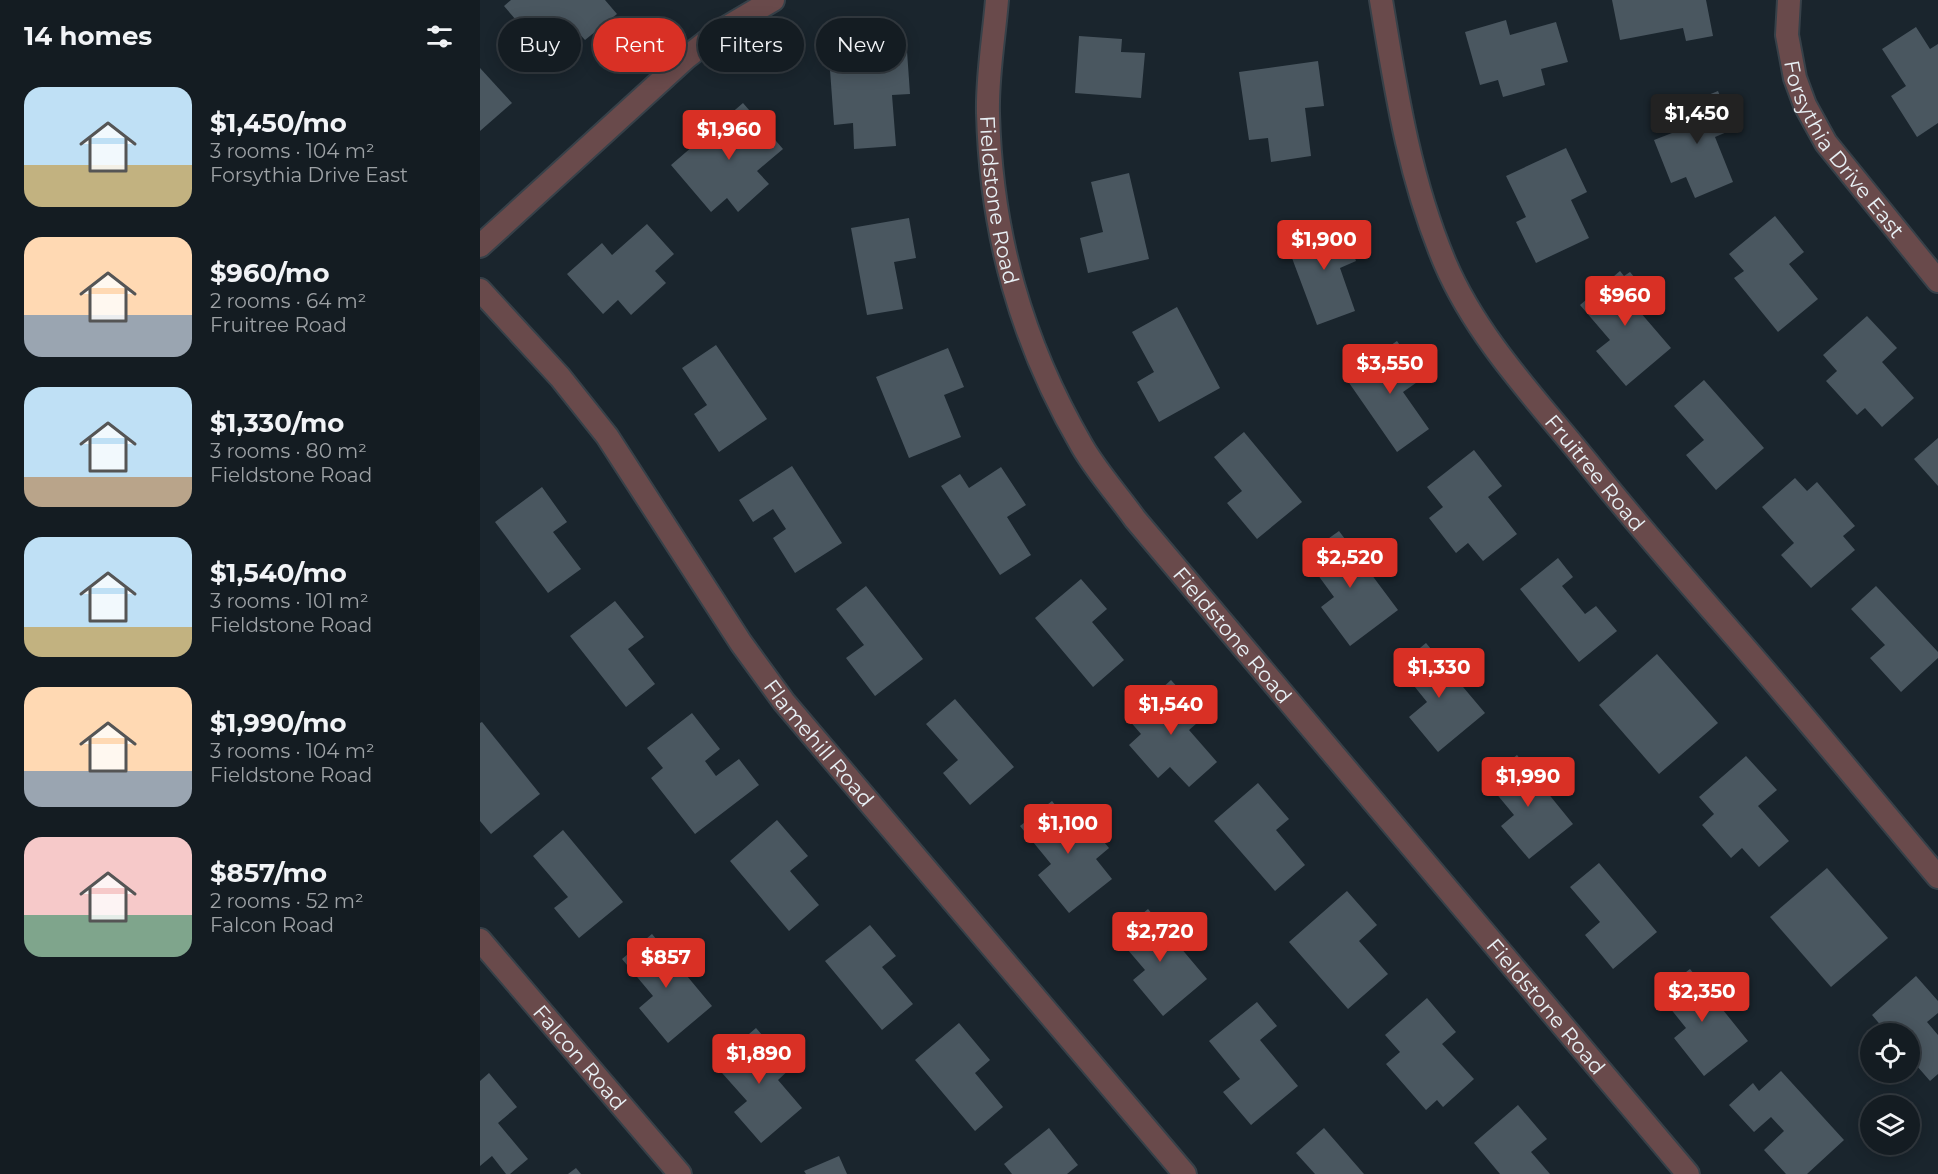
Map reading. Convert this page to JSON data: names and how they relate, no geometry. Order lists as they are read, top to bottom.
{
  "streets": {
    "street": [
      "Forsythia Drive East",
      "Fieldstone Road",
      "Fruitree Road",
      "Flamehill Road",
      "Falcon Road"
    ]
  },
  "page": {
    "heading": "14 homes",
    "chip": [
      "Buy",
      "Rent",
      "Filters",
      "New"
    ],
    "list": [
      {
        "name": "$1,450/mo",
        "note": "3 rooms · 104 m² · Forsythia Drive East"
      },
      {
        "name": "$960/mo",
        "note": "2 rooms · 64 m² · Fruitree Road"
      },
      {
        "name": "$1,330/mo",
        "note": "3 rooms · 80 m² · Fieldstone Road"
      },
      {
        "name": "$1,540/mo",
        "note": "3 rooms · 101 m² · Fieldstone Road"
      },
      {
        "name": "$1,990/mo",
        "note": "3 rooms · 104 m² · Fieldstone Road"
      },
      {
        "name": "$857/mo",
        "note": "2 rooms · 52 m² · Falcon Road"
      }
    ],
    "price": [
      "$1,450",
      "$1,960",
      "$1,900",
      "$960",
      "$3,550",
      "$2,520",
      "$1,330",
      "$1,540",
      "$1,990",
      "$1,100",
      "$2,720",
      "$857",
      "$2,350",
      "$1,890"
    ]
  }
}
